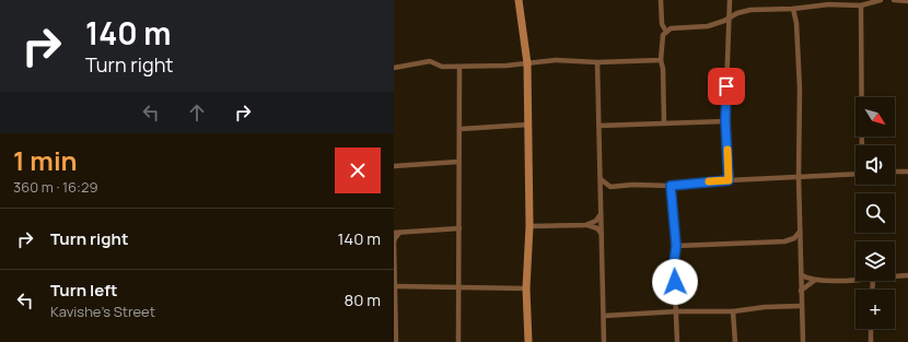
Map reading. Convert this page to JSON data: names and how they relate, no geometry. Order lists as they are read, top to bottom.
{
  "north": "bottom right",
  "page": {
    "turn": ["140 m", "Turn right"],
    "map_buttons": "+",
    "heading": ["1 min", "360 m · 16:29"],
    "list": [
      {
        "name": "Turn right",
        "value": "140 m"
      },
      {
        "name": "Turn left",
        "note": "Kavishe’s Street",
        "value": "80 m"
      }
    ]
  }
}
